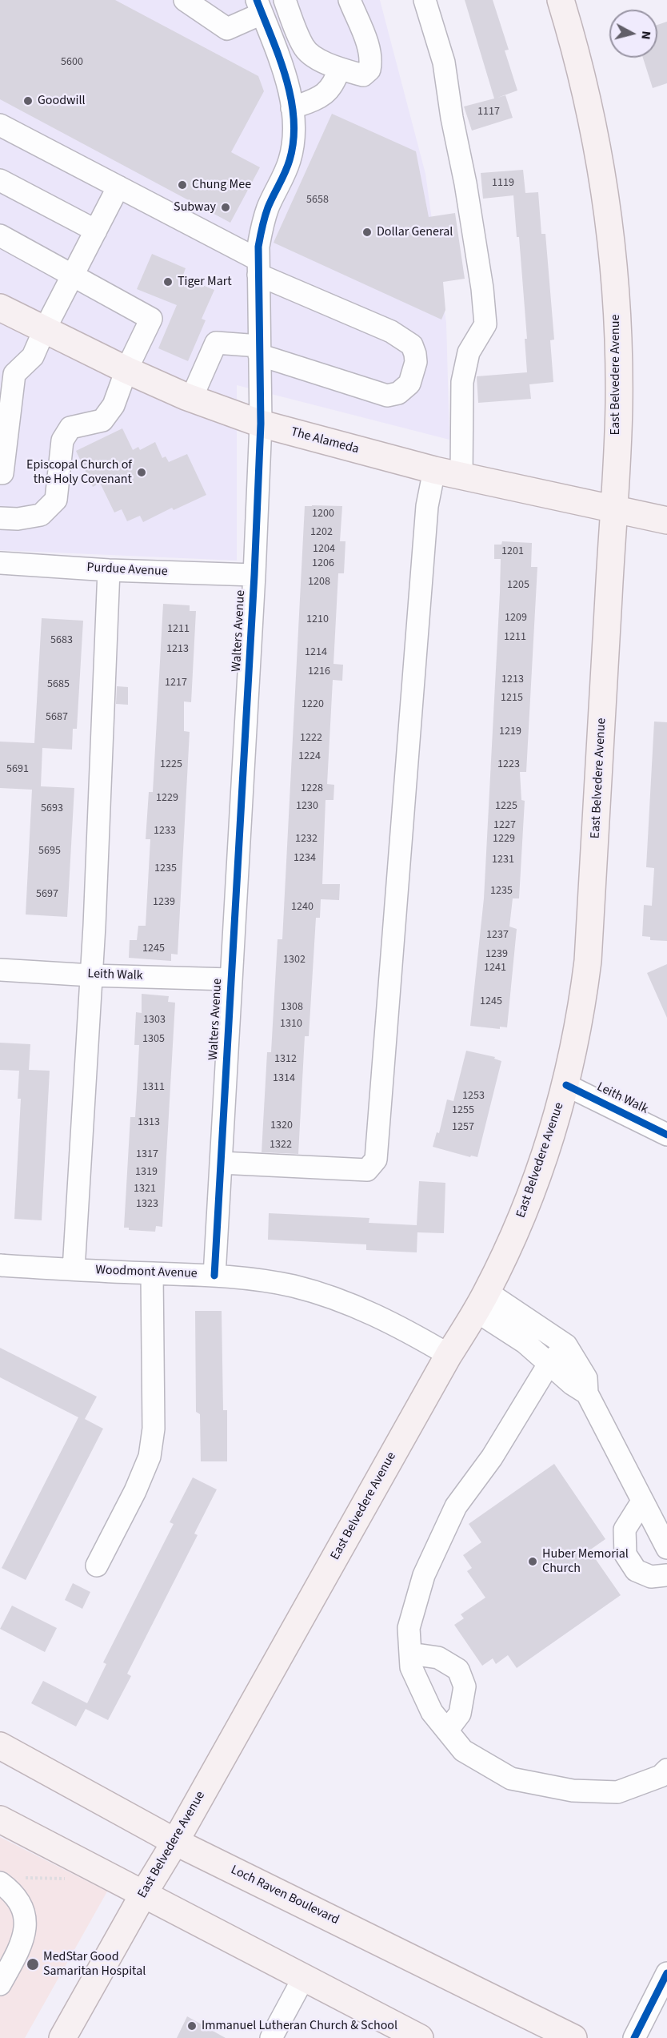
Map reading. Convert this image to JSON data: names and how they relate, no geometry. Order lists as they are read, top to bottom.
{
  "streets": {
    "main road": ["East Belvedere Avenue", "The Alameda", "Loch Raven Boulevard"],
    "street": [
      "Purdue Avenue",
      "Walters Avenue",
      "Leith Walk",
      "Woodmont Avenue"
    ]
  },
  "crossings": [
    ["East Belvedere Avenue", "The Alameda"],
    ["East Belvedere Avenue", "Leith Walk"],
    ["East Belvedere Avenue", "Woodmont Avenue"],
    ["East Belvedere Avenue", "Loch Raven Boulevard"],
    ["The Alameda", "Walters Avenue"],
    ["Purdue Avenue", "Walters Avenue"],
    ["Walters Avenue", "Leith Walk"],
    ["Walters Avenue", "Woodmont Avenue"]
  ],
  "places": [
    "Goodwill",
    "Chung Mee",
    "Subway",
    "Dollar General",
    "Tiger Mart",
    "Episcopal Church of the Holy Covenant",
    "Huber Memorial Church",
    "MedStar Good Samaritan Hospital",
    "Immanuel Lutheran Church & School"
  ],
  "house_numbers": [
    "5600",
    "1117",
    "1119",
    "5658",
    "1200",
    "1202",
    "1204",
    "1201",
    "1206",
    "1208",
    "1205",
    "1209",
    "1210",
    "1211",
    "1211",
    "5683",
    "1213",
    "1214",
    "1216",
    "1213",
    "1217",
    "5685",
    "1215",
    "1220",
    "5687",
    "1219",
    "1222",
    "1224",
    "1225",
    "1223",
    "5691",
    "1228",
    "1229",
    "1230",
    "1225",
    "5693",
    "1227",
    "1233",
    "1232",
    "1229",
    "5695",
    "1234",
    "1231",
    "1235",
    "1235",
    "5697",
    "1239",
    "1240",
    "1237",
    "1245",
    "1239",
    "1302",
    "1241",
    "1245",
    "1308",
    "1303",
    "1310",
    "1305",
    "1312",
    "1314",
    "1311",
    "1253",
    "1255",
    "1313",
    "1320",
    "1257",
    "1322",
    "1317",
    "1319",
    "1321",
    "1323"
  ],
  "north": "right"
}
